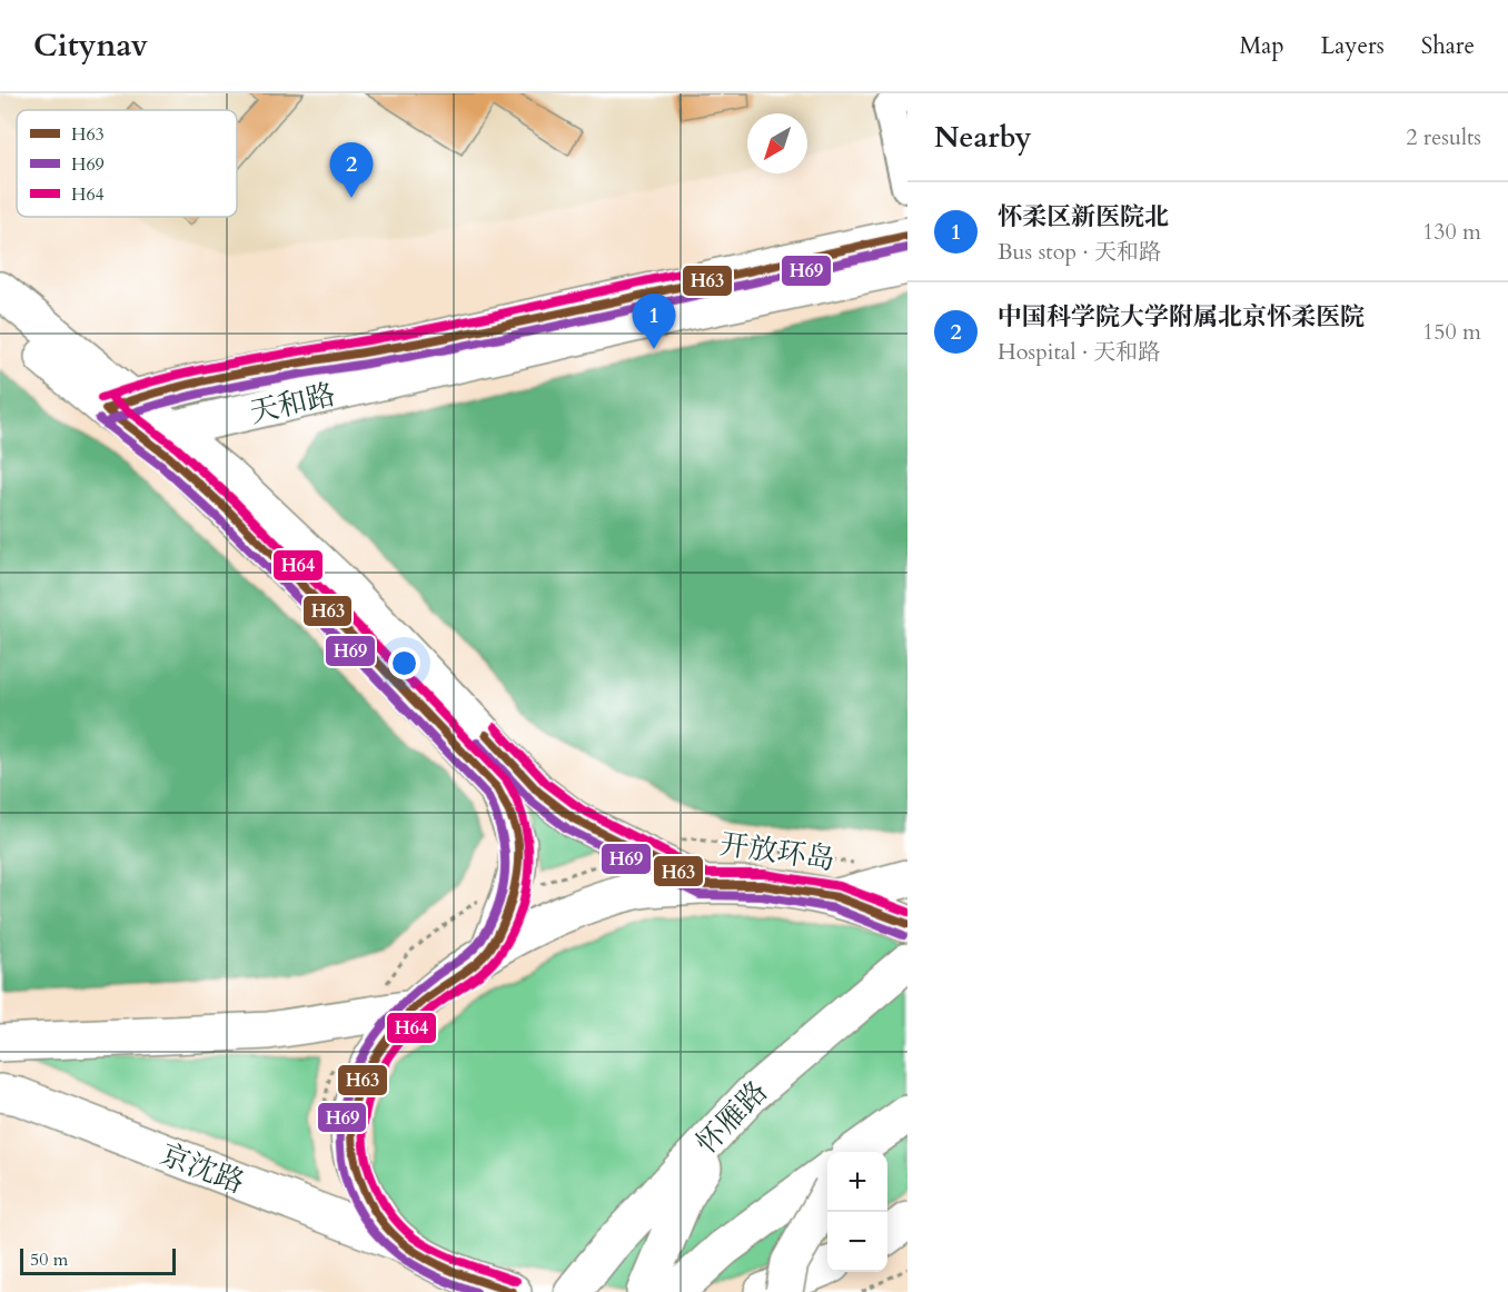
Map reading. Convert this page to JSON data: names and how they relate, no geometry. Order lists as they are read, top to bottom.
{
  "streets": {
    "main road": [
      "天和路",
      "开放环岛",
      "怀雁路",
      "京沈路"
    ]
  },
  "crossings": [
    ["开放环岛", "京沈路"]
  ],
  "lines": ["transit line H63", "transit line H69", "transit line H64"],
  "legend": ["H63", "H69", "H64"],
  "scale_bar": "50 m",
  "north": "bottom left",
  "page": {
    "header": "Citynav",
    "nav": ["Map", "Layers", "Share"],
    "heading": ["Nearby", "2 results"],
    "pins": ["2", "1"],
    "list": [
      {
        "mark": "1",
        "name": "怀柔区新医院北",
        "note": "Bus stop · 天和路",
        "value": "130 m"
      },
      {
        "mark": "2",
        "name": "中国科学院大学附属北京怀柔医院",
        "note": "Hospital · 天和路",
        "value": "150 m"
      }
    ],
    "map_buttons": ["+", "−"],
    "scale": "50 m"
  }
}
